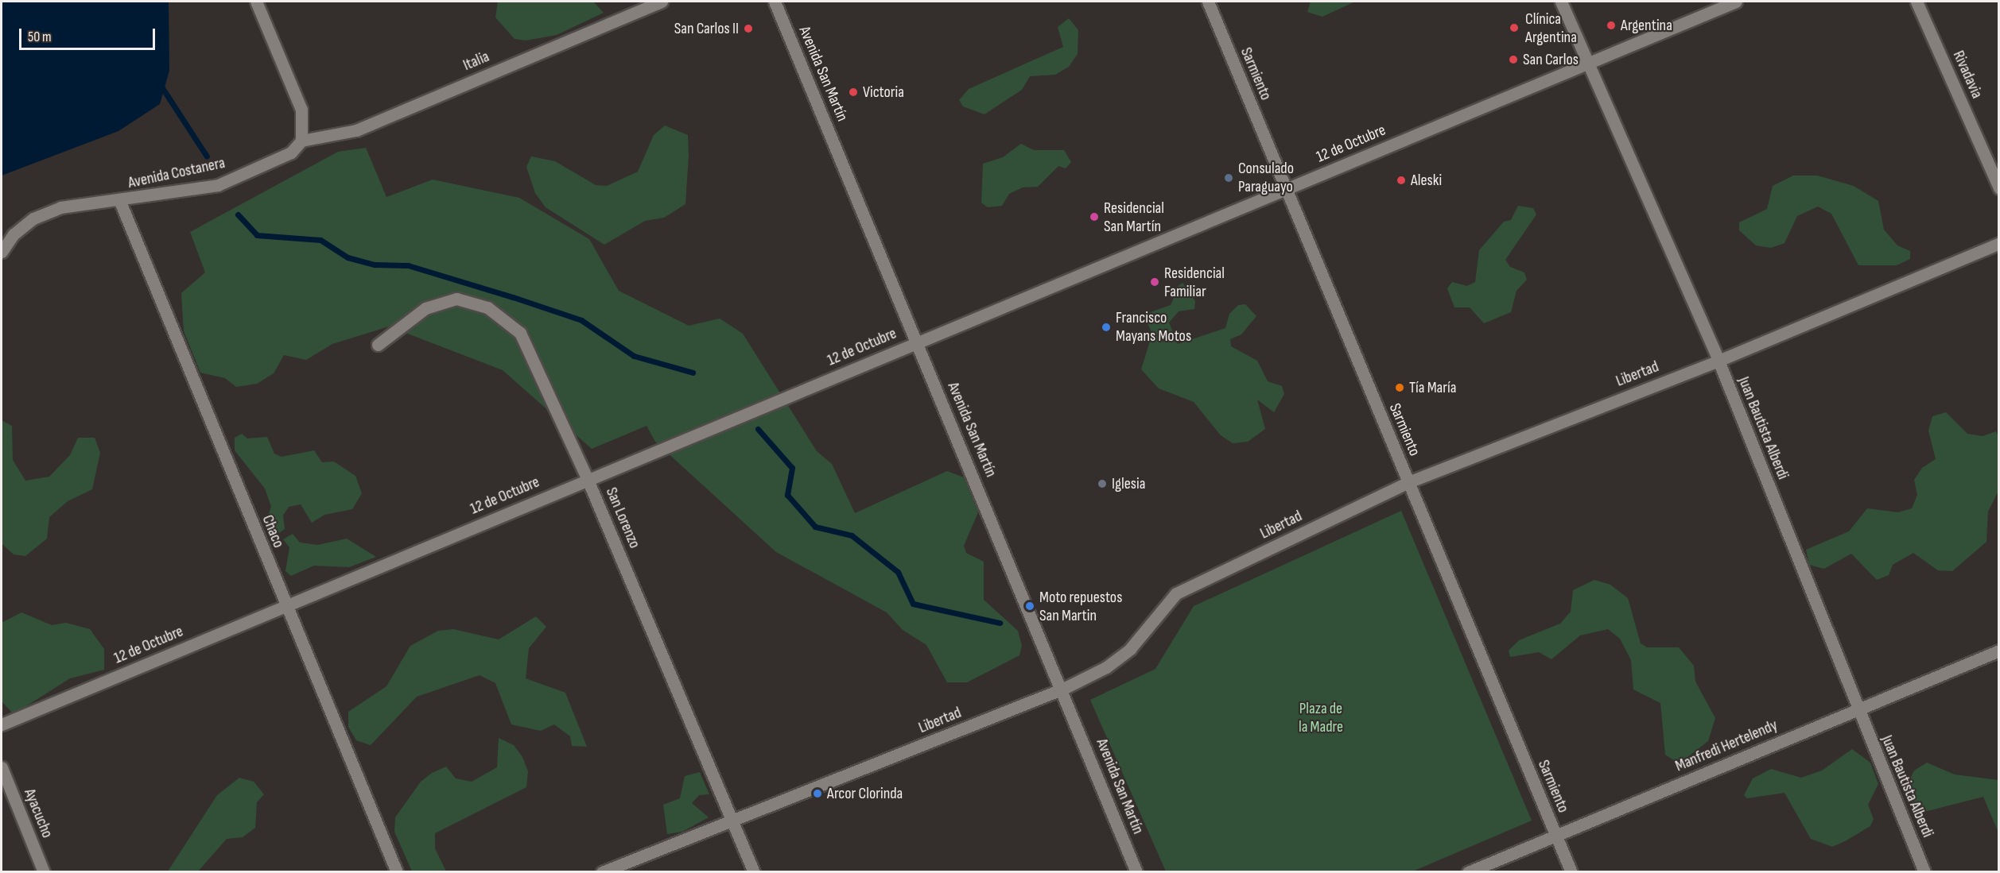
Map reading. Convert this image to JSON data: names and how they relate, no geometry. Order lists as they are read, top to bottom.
{
  "streets": {
    "street": [
      "Italia",
      "Avenida San Martín",
      "Sarmiento",
      "Rivadavia",
      "12 de Octubre",
      "Avenida Costanera",
      "Libertad",
      "Juan Bautista Alberdi",
      "San Lorenzo",
      "Chaco",
      "Manfredi Hertelendy",
      "Ayacucho"
    ]
  },
  "crossings": [
    ["Italia", "Avenida Costanera"],
    ["Avenida San Martín", "12 de Octubre"],
    ["Avenida San Martín", "Libertad"],
    ["Sarmiento", "12 de Octubre"],
    ["Sarmiento", "Libertad"],
    ["Sarmiento", "Manfredi Hertelendy"],
    ["12 de Octubre", "Juan Bautista Alberdi"],
    ["12 de Octubre", "San Lorenzo"],
    ["12 de Octubre", "Chaco"],
    ["Avenida Costanera", "Chaco"],
    ["Libertad", "Juan Bautista Alberdi"],
    ["Libertad", "San Lorenzo"],
    ["Juan Bautista Alberdi", "Manfredi Hertelendy"]
  ],
  "parks": ["Plaza de la Madre"],
  "places": [
    "Argentina",
    "Clínica Argentina",
    "San Carlos II",
    "San Carlos",
    "Victoria",
    "Consulado Paraguayo",
    "Aleski",
    "Residencial San Martín",
    "Residencial Familiar",
    "Francisco Mayans Motos",
    "Tía María",
    "Iglesia",
    "Moto repuestos San Martin",
    "Arcor Clorinda"
  ],
  "scale_bar": "50 m"
}
